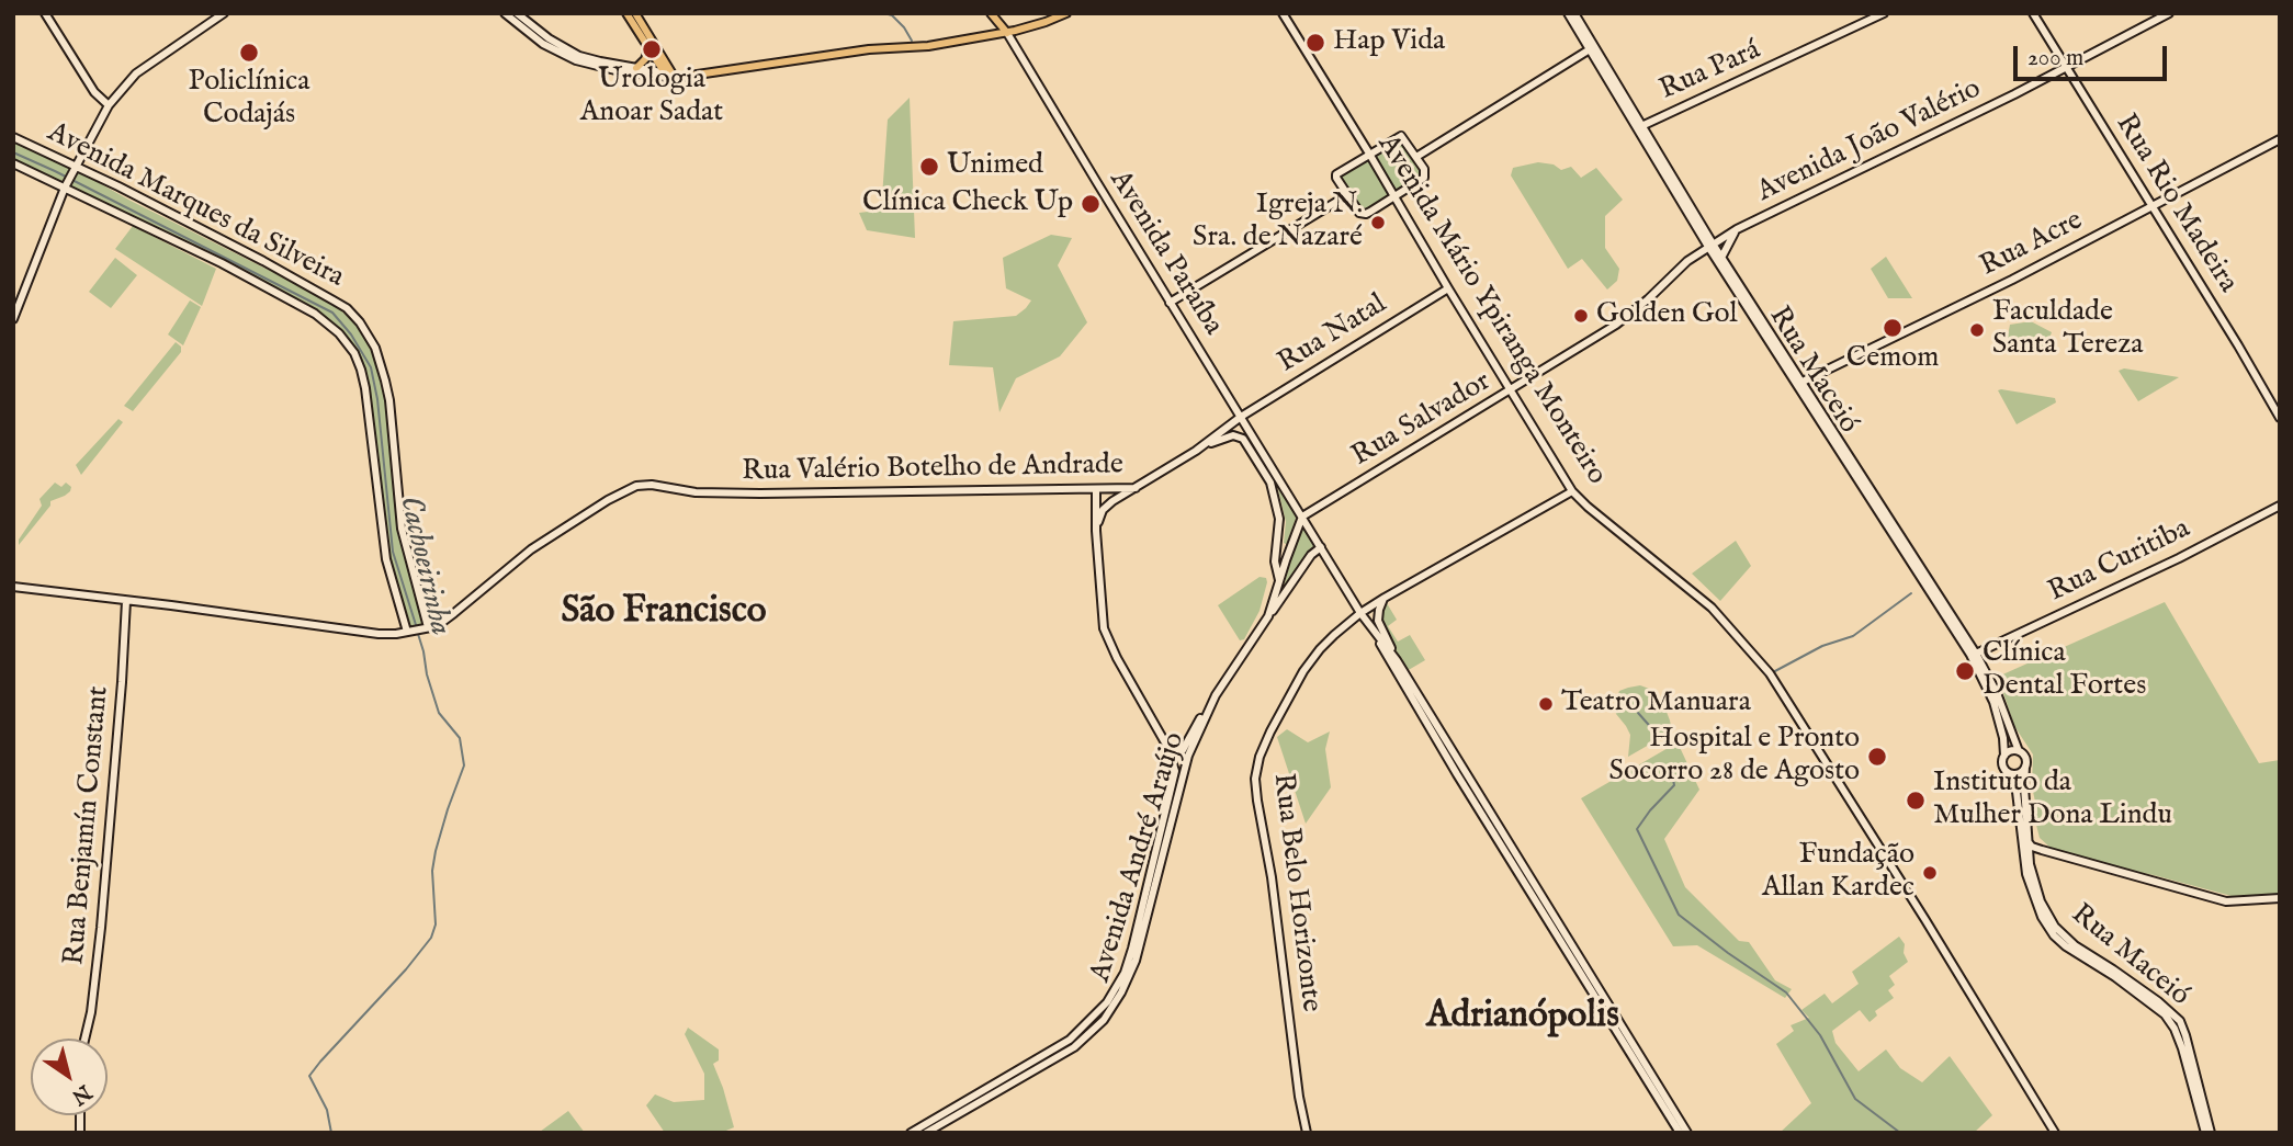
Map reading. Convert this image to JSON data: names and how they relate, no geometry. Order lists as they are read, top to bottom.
{
  "streets": {
    "main road": ["Avenida Paraíba"],
    "street": [
      "Rua Pará",
      "Avenida João Valério",
      "Rua Rio Madeira",
      "Avenida Marques da Silveira",
      "Rua Acre",
      "Avenida Mário Ypiranga Monteiro",
      "Rua Natal",
      "Rua Maceió",
      "Rua Salvador",
      "Rua Valério Botelho de Andrade",
      "Rua Curitiba",
      "Rua Benjamín Constant",
      "Avenida André Araújo",
      "Rua Belo Horizonte"
    ]
  },
  "crossings": [
    ["Rua Pará", "Rua Maceió"],
    ["Avenida João Valério", "Rua Rio Madeira"],
    ["Avenida João Valério", "Rua Maceió"],
    ["Avenida João Valério", "Rua Salvador"],
    ["Rua Rio Madeira", "Rua Acre"],
    ["Avenida Marques da Silveira", "Rua Valério Botelho de Andrade"],
    ["Rua Acre", "Rua Maceió"],
    ["Avenida Paraíba", "Rua Natal"],
    ["Avenida Paraíba", "Rua Salvador"],
    ["Avenida Paraíba", "Rua Valério Botelho de Andrade"],
    ["Avenida Paraíba", "Avenida André Araújo"],
    ["Avenida Paraíba", "Rua Belo Horizonte"],
    ["Avenida Mário Ypiranga Monteiro", "Rua Natal"],
    ["Avenida Mário Ypiranga Monteiro", "Rua Salvador"],
    ["Avenida Mário Ypiranga Monteiro", "Rua Belo Horizonte"],
    ["Rua Natal", "Rua Valério Botelho de Andrade"],
    ["Rua Maceió", "Rua Salvador"],
    ["Rua Maceió", "Rua Curitiba"],
    ["Rua Salvador", "Avenida André Araújo"]
  ],
  "districts": ["São Francisco", "Adrianópolis"],
  "water": ["Cachoeirinha"],
  "places": [
    "Hap Vida",
    "Urologia Anoar Sadat",
    "Policlínica Codajás",
    "Unimed",
    "Clínica Check Up",
    "Igreja N. Sra. de Nazaré",
    "Golden Gol",
    "Cemom",
    "Faculdade Santa Tereza",
    "Clínica Dental Fortes",
    "Teatro Manuara",
    "Hospital e Pronto Socorro 28 de Agosto",
    "Instituto da Mulher Dona Lindu",
    "Fundação Allan Kardec"
  ],
  "scale_bar": "200 m",
  "north": "bottom right"
}
